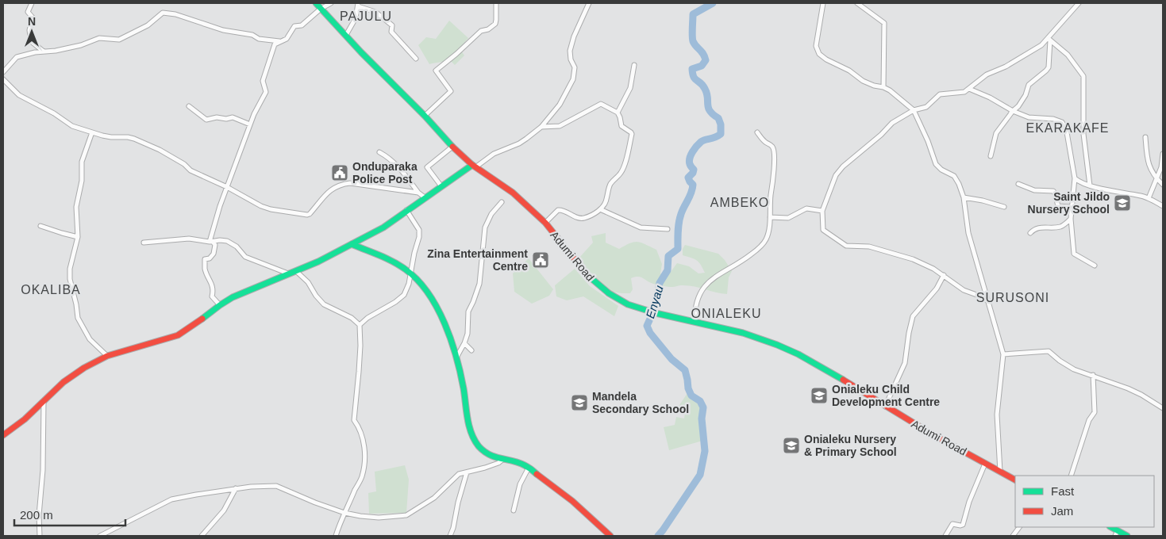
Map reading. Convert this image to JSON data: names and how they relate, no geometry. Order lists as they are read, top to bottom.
{
  "streets": {
    "street": ["Adumi Road"]
  },
  "districts": [
    "PAJULU",
    "EKARAKAFE",
    "AMBEKO",
    "OKALIBA",
    "SURUSONI",
    "ONIALEKU"
  ],
  "water": ["Enyau"],
  "places": {
    "public building": ["Onduparaka Police Post", "Zina Entertainment Centre"],
    "school or university": [
      "Saint Jildo Nursery School",
      "Onialeku Child Development Centre",
      "Mandela Secondary School",
      "Onialeku Nursery & Primary School"
    ]
  },
  "legend": ["Fast", "Jam"],
  "scale_bar": "200 m",
  "north": "top"
}
